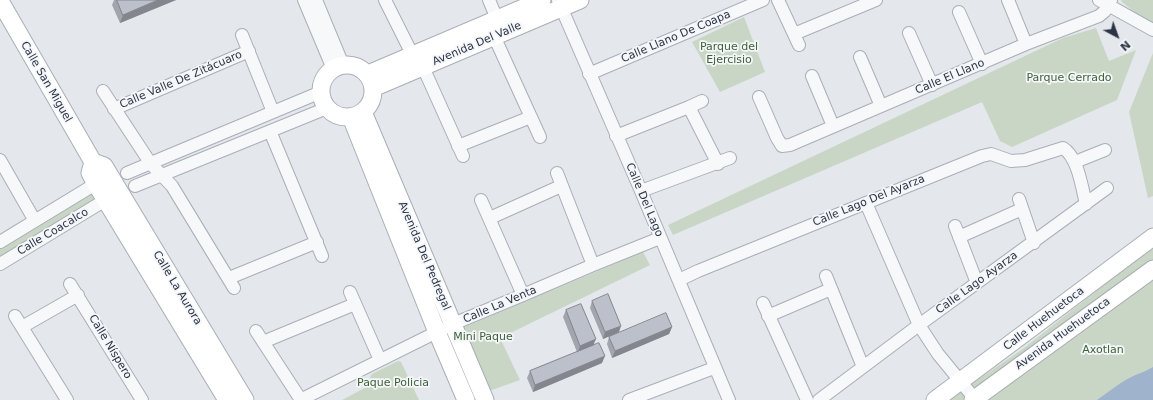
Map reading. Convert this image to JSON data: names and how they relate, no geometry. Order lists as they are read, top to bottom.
{
  "streets": {
    "street": [
      "Calle Llano De Coapa",
      "Avenida Del Valle",
      "Calle El Llano",
      "Calle Valle De Zitácuaro",
      "Calle San Miguel",
      "Calle Del Lago",
      "Calle Lago Del Ayarza",
      "Calle Coacalco",
      "Avenida Del Pedregal",
      "Calle Lago Ayarza",
      "Calle La Aurora",
      "Calle La Venta",
      "Calle Huehuetoca",
      "Avenida Huehuetoca",
      "Calle Níspero"
    ]
  },
  "crossings": [
    ["Calle Llano De Coapa", "Calle Del Lago"],
    ["Avenida Del Valle", "Calle Del Lago"],
    ["Avenida Del Valle", "Avenida Del Pedregal"],
    ["Calle San Miguel", "Calle Coacalco"],
    ["Calle San Miguel", "Calle La Aurora"],
    ["Calle Del Lago", "Calle Lago Del Ayarza"],
    ["Calle Del Lago", "Calle La Venta"],
    ["Calle Coacalco", "Calle La Aurora"],
    ["Avenida Del Pedregal", "Calle La Venta"]
  ],
  "parks": [
    "Parque del Ejercisio",
    "Parque Cerrado",
    "Mini Paque",
    "Axotlan",
    "Paque Policia"
  ],
  "north": "bottom right"
}
